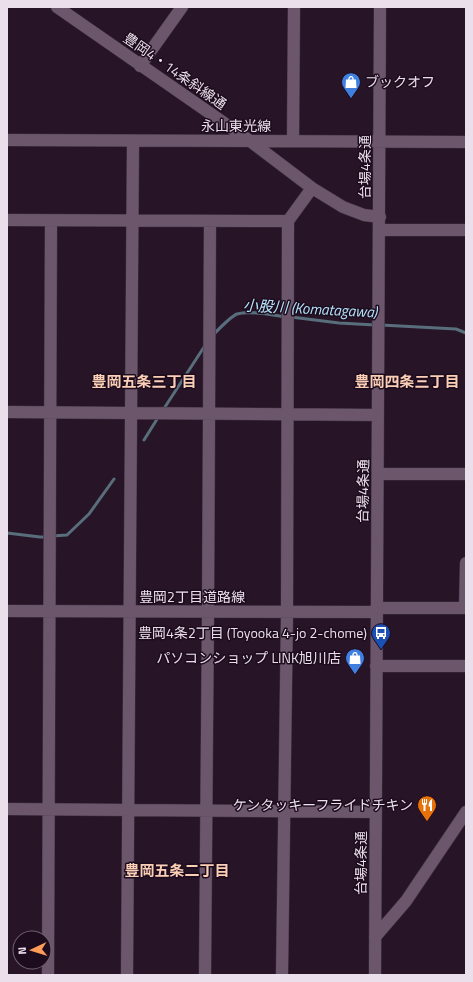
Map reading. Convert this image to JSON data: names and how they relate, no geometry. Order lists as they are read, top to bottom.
{
  "streets": {
    "street": [
      "豊岡4・14条斜線通",
      "永山東光線",
      "台場4条通",
      "豊岡2丁目道路線"
    ]
  },
  "crossings": [
    ["豊岡4・14条斜線通", "永山東光線"],
    ["豊岡4・14条斜線通", "台場4条通"],
    ["永山東光線", "台場4条通"],
    ["台場4条通", "豊岡2丁目道路線"]
  ],
  "districts": ["豊岡五条三丁目", "豊岡四条三丁目", "豊岡五条二丁目"],
  "water": ["小股川 (Komatagawa)"],
  "places": {
    "shop": ["ブックオフ", "パソコンショップ LINK旭川店"],
    "bus stop": ["豊岡4条2丁目 (Toyooka 4-jo 2-chome)"],
    "restaurant": ["ケンタッキーフライドチキン"]
  },
  "north": "left"
}
